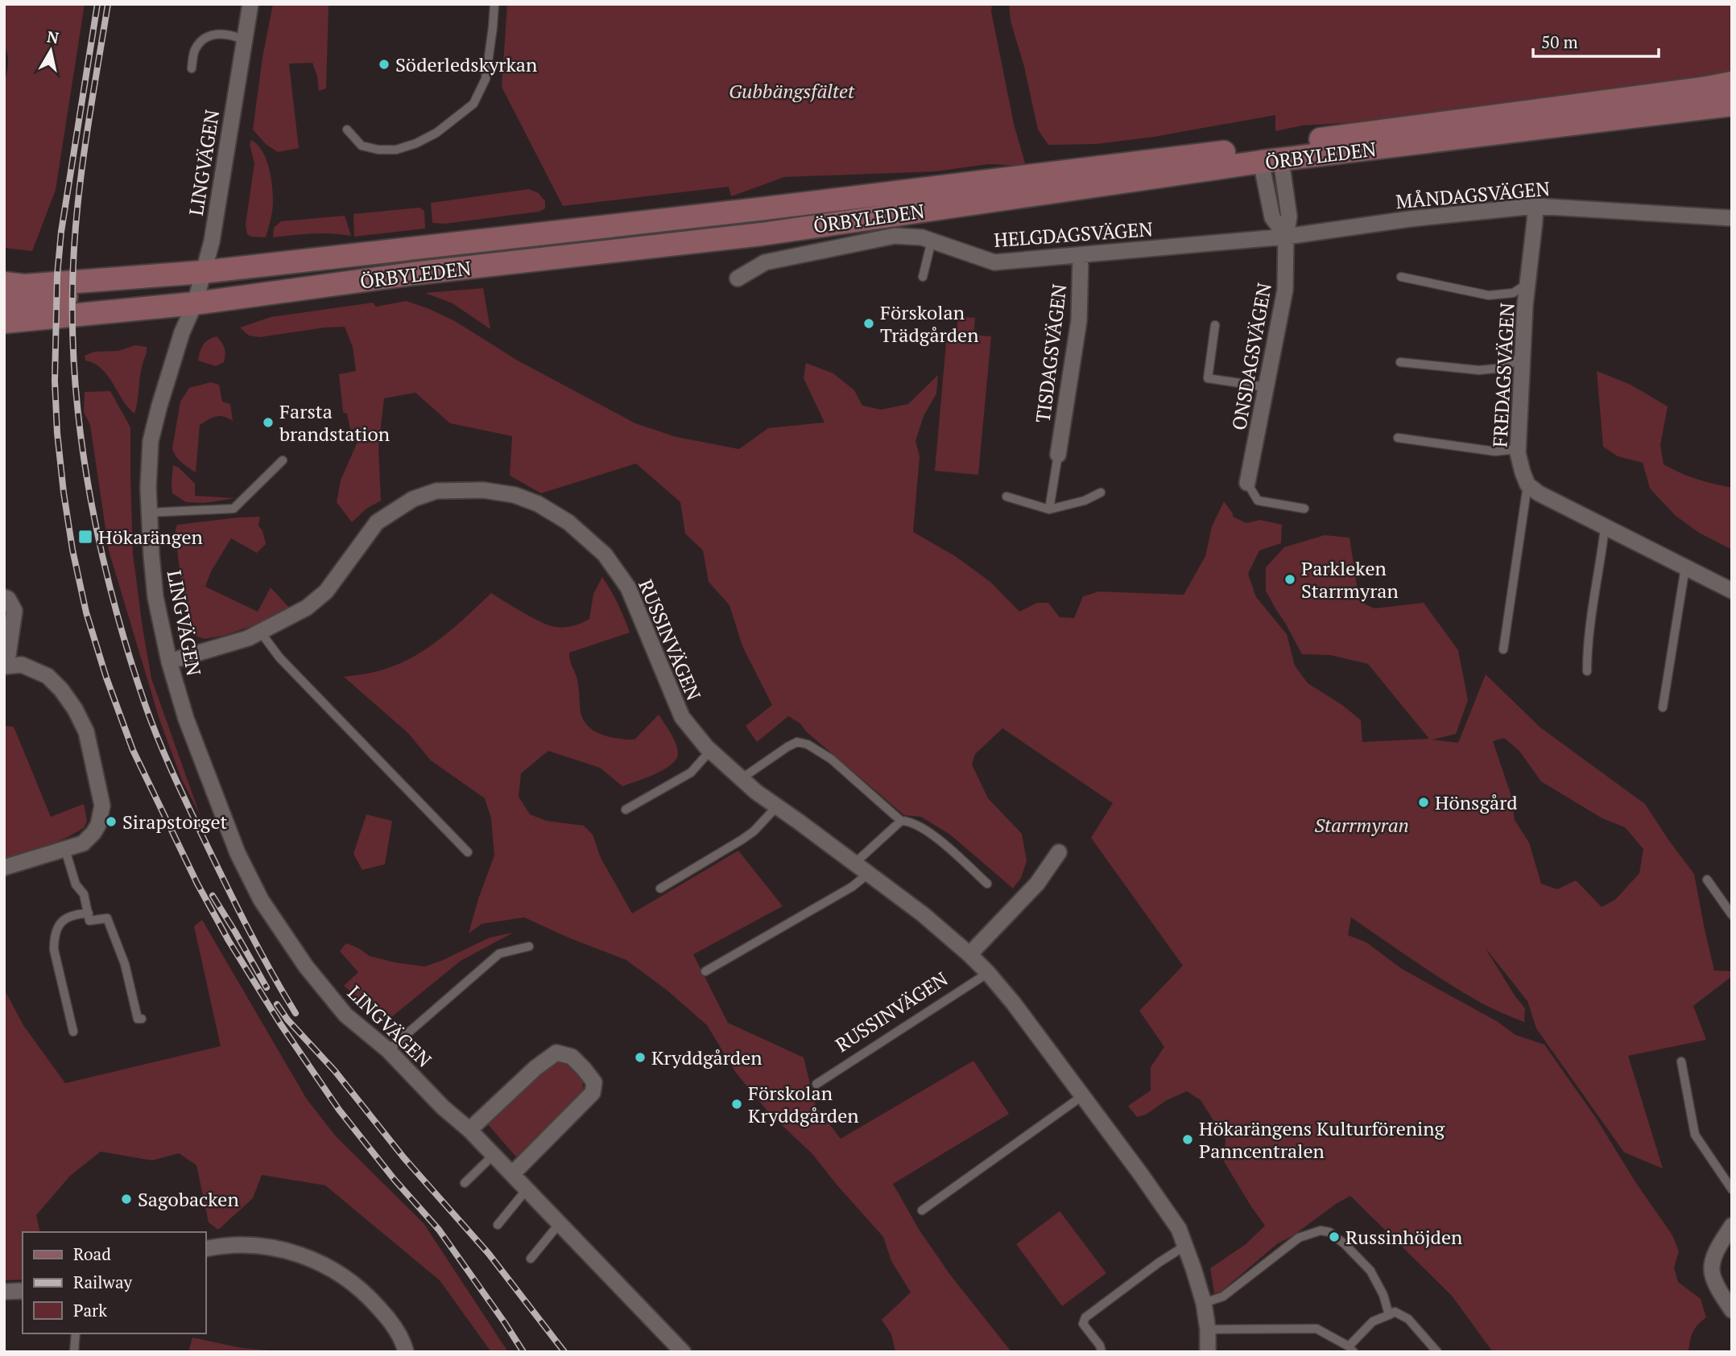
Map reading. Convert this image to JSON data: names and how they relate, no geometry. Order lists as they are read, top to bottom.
{
  "streets": {
    "main road": ["ÖRBYLEDEN"],
    "street": [
      "LINGVÄGEN",
      "MÅNDAGSVÄGEN",
      "HELGDAGSVÄGEN",
      "TISDAGSVÄGEN",
      "ONSDAGSVÄGEN",
      "FREDAGSVÄGEN",
      "RUSSINVÄGEN"
    ]
  },
  "crossings": [
    ["ÖRBYLEDEN", "LINGVÄGEN"],
    ["LINGVÄGEN", "RUSSINVÄGEN"],
    ["MÅNDAGSVÄGEN", "HELGDAGSVÄGEN"],
    ["MÅNDAGSVÄGEN", "ONSDAGSVÄGEN"],
    ["MÅNDAGSVÄGEN", "FREDAGSVÄGEN"],
    ["HELGDAGSVÄGEN", "TISDAGSVÄGEN"],
    ["HELGDAGSVÄGEN", "ONSDAGSVÄGEN"]
  ],
  "parks": ["Gubbängsfältet", "Starrmyran"],
  "places": {
    "other": [
      "Söderledskyrkan",
      "Förskolan Trädgården",
      "Farsta brandstation",
      "Parkleken Starrmyran",
      "Hönsgård",
      "Sirapstorget",
      "Kryddgården",
      "Förskolan Kryddgården",
      "Hökarängens Kulturförening Panncentralen",
      "Sagobacken",
      "Russinhöjden"
    ],
    "transit": ["Hökarängen"]
  },
  "legend": ["Road", "Railway", "Park"],
  "scale_bar": "50 m",
  "north": "top"
}
